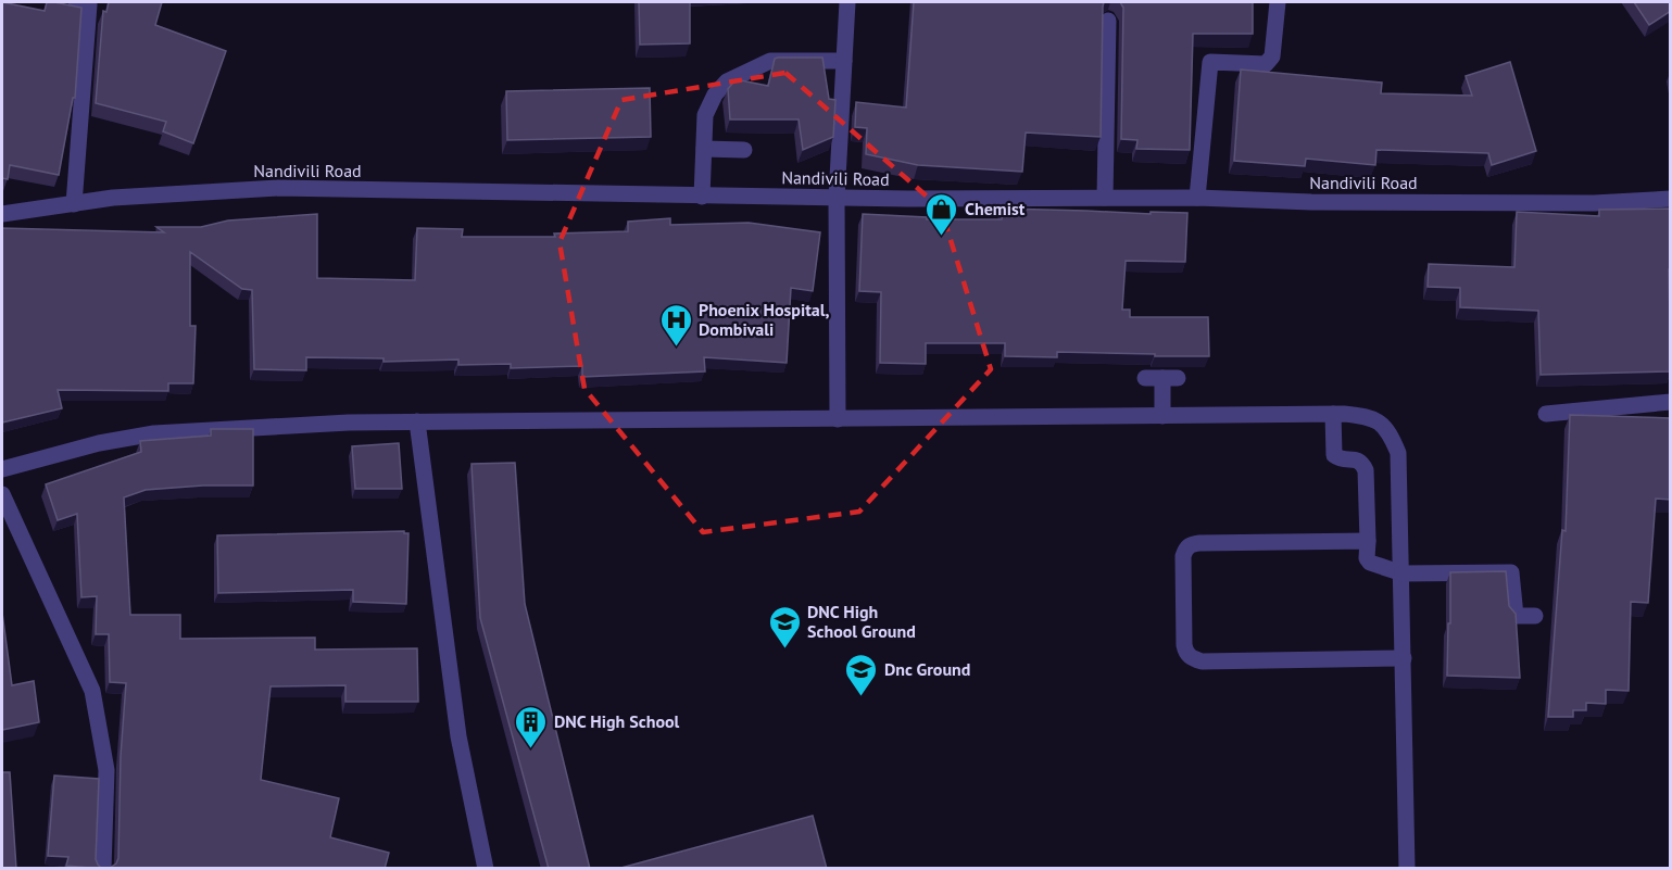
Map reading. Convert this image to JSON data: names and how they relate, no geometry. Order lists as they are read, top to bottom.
{
  "streets": {
    "street": ["Nandivili Road"]
  },
  "places": {
    "shop": ["Chemist"],
    "hospital": ["Phoenix Hospital, Dombivali"],
    "school or university": ["DNC High School Ground", "Dnc Ground"],
    "building": ["DNC High School"]
  }
}
